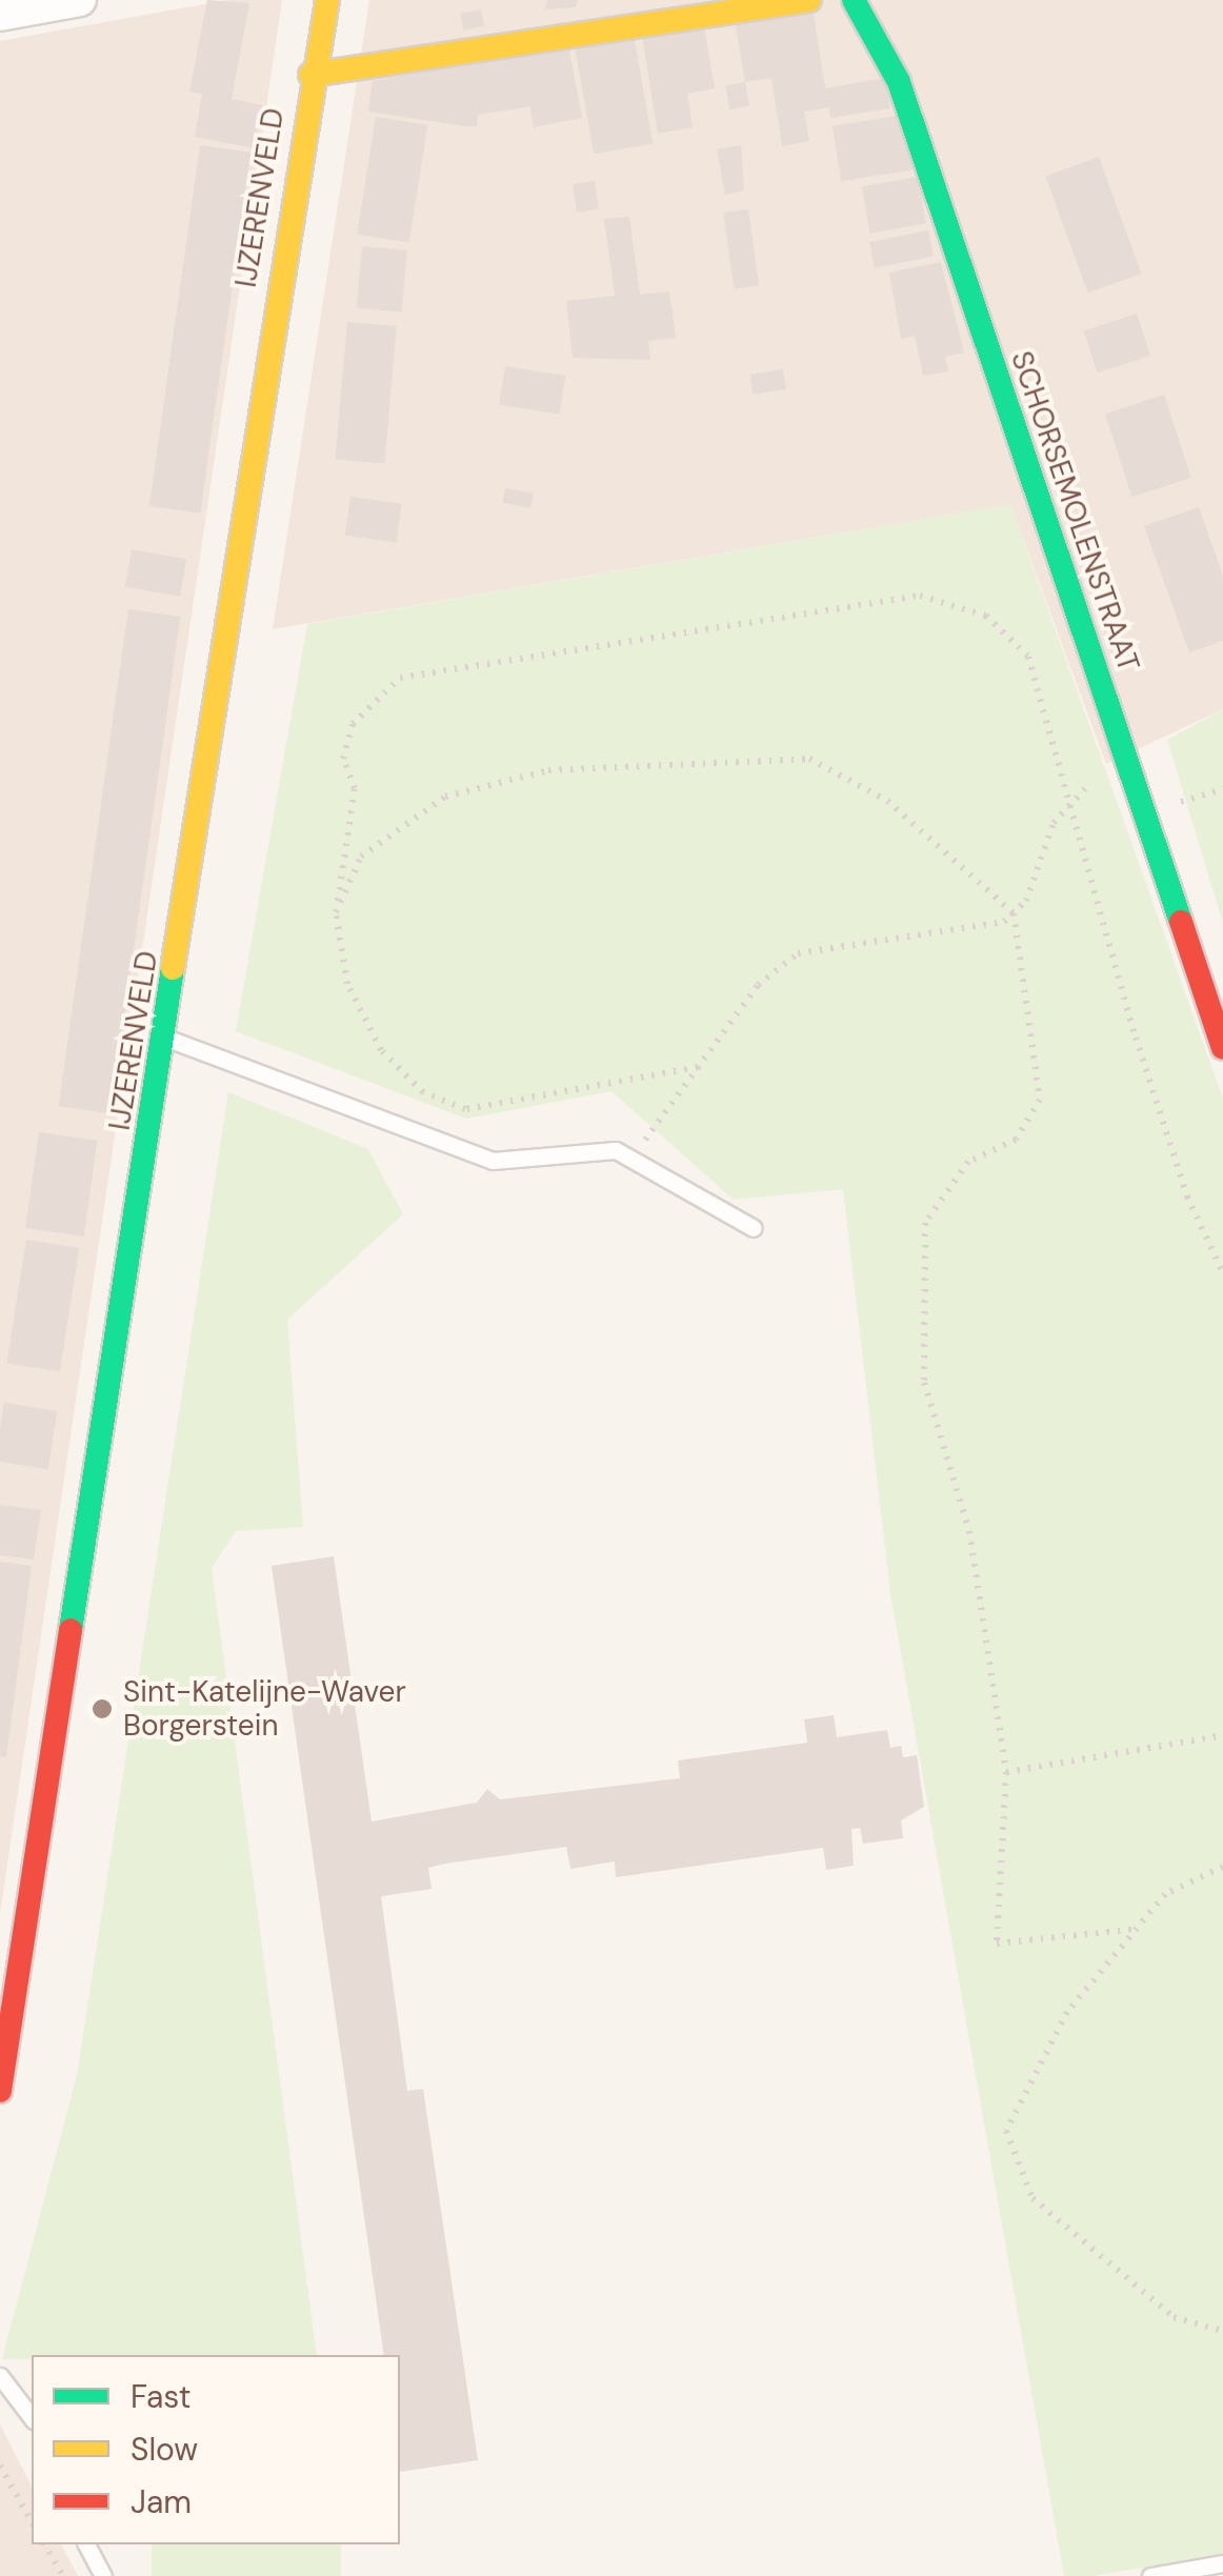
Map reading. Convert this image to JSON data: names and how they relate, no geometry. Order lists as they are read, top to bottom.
{
  "streets": {
    "street": ["IJZERENVELD", "SCHORSEMOLENSTRAAT"]
  },
  "places": ["Sint-Katelijne-Waver Borgerstein"],
  "legend": ["Fast", "Slow", "Jam"]
}
